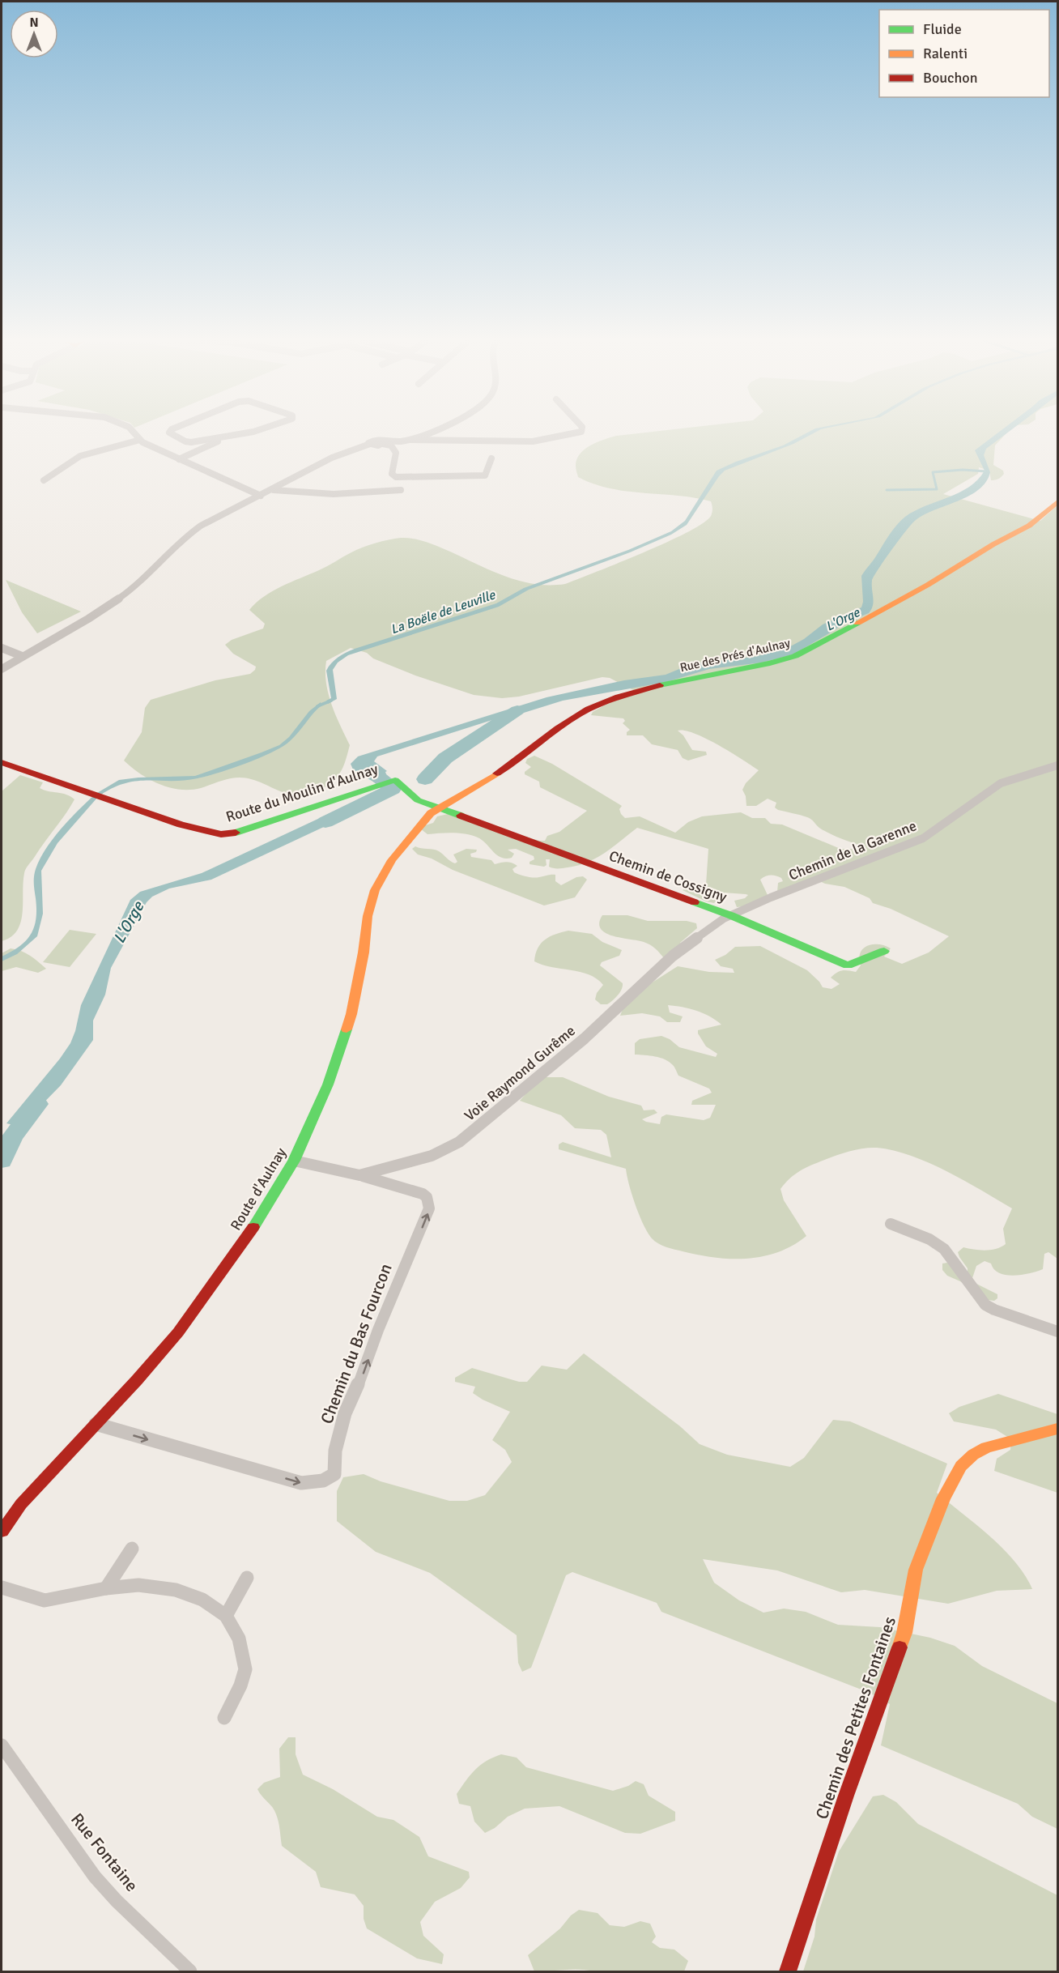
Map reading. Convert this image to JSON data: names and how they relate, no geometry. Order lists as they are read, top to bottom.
{
  "streets": {
    "street": [
      "Rue des Prés d'Aulnay",
      "Route du Moulin d'Aulnay",
      "Chemin de la Garenne",
      "Chemin de Cossigny",
      "Voie Raymond Gurême",
      "Route d'Aulnay",
      "Chemin du Bas Fourcon",
      "Chemin des Petites Fontaines",
      "Rue Fontaine"
    ]
  },
  "crossings": [
    ["Rue des Prés d'Aulnay", "Chemin de Cossigny"],
    ["Rue des Prés d'Aulnay", "Route d'Aulnay"],
    ["Route du Moulin d'Aulnay", "Chemin de Cossigny"],
    ["Chemin de la Garenne", "Chemin de Cossigny"],
    ["Chemin de la Garenne", "Voie Raymond Gurême"],
    ["Chemin de Cossigny", "Voie Raymond Gurême"],
    ["Chemin de Cossigny", "Route d'Aulnay"],
    ["Voie Raymond Gurême", "Route d'Aulnay"],
    ["Voie Raymond Gurême", "Chemin du Bas Fourcon"],
    ["Route d'Aulnay", "Chemin du Bas Fourcon"]
  ],
  "water": ["La Boële de Leuville", "L'Orge"],
  "legend": ["Fluide", "Ralenti", "Bouchon"],
  "north": "top"
}
